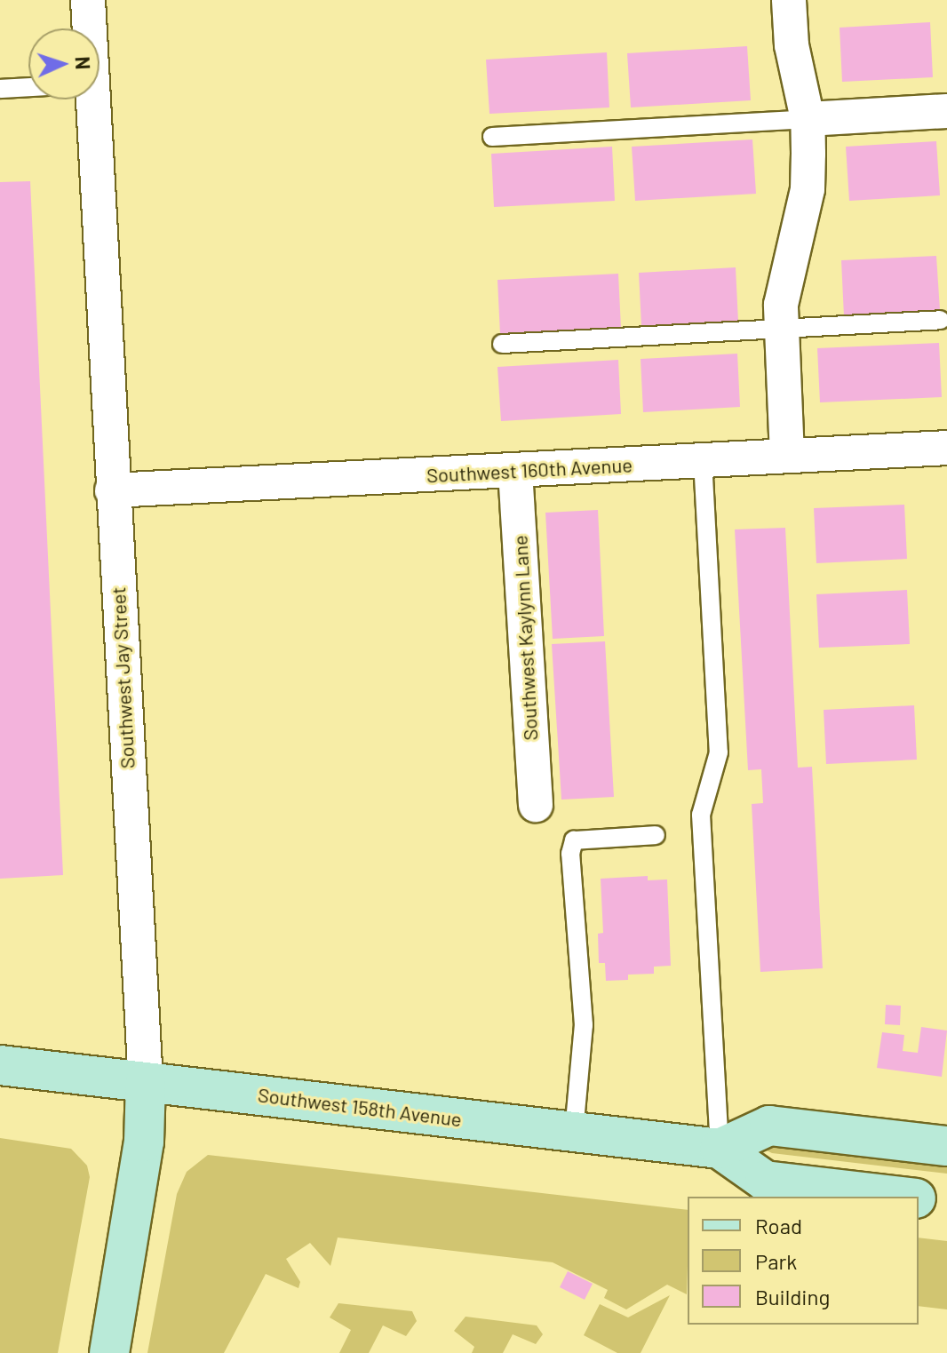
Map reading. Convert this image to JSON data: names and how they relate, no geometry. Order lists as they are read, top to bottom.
{
  "streets": {
    "main road": ["Southwest Jay Street", "Southwest 158th Avenue"],
    "street": ["Southwest 160th Avenue", "Southwest Kaylynn Lane"]
  },
  "crossings": [
    ["Southwest 160th Avenue", "Southwest Kaylynn Lane"],
    ["Southwest 160th Avenue", "Southwest Jay Street"],
    ["Southwest Jay Street", "Southwest 158th Avenue"]
  ],
  "legend": ["Road", "Park", "Building"],
  "north": "right"
}
